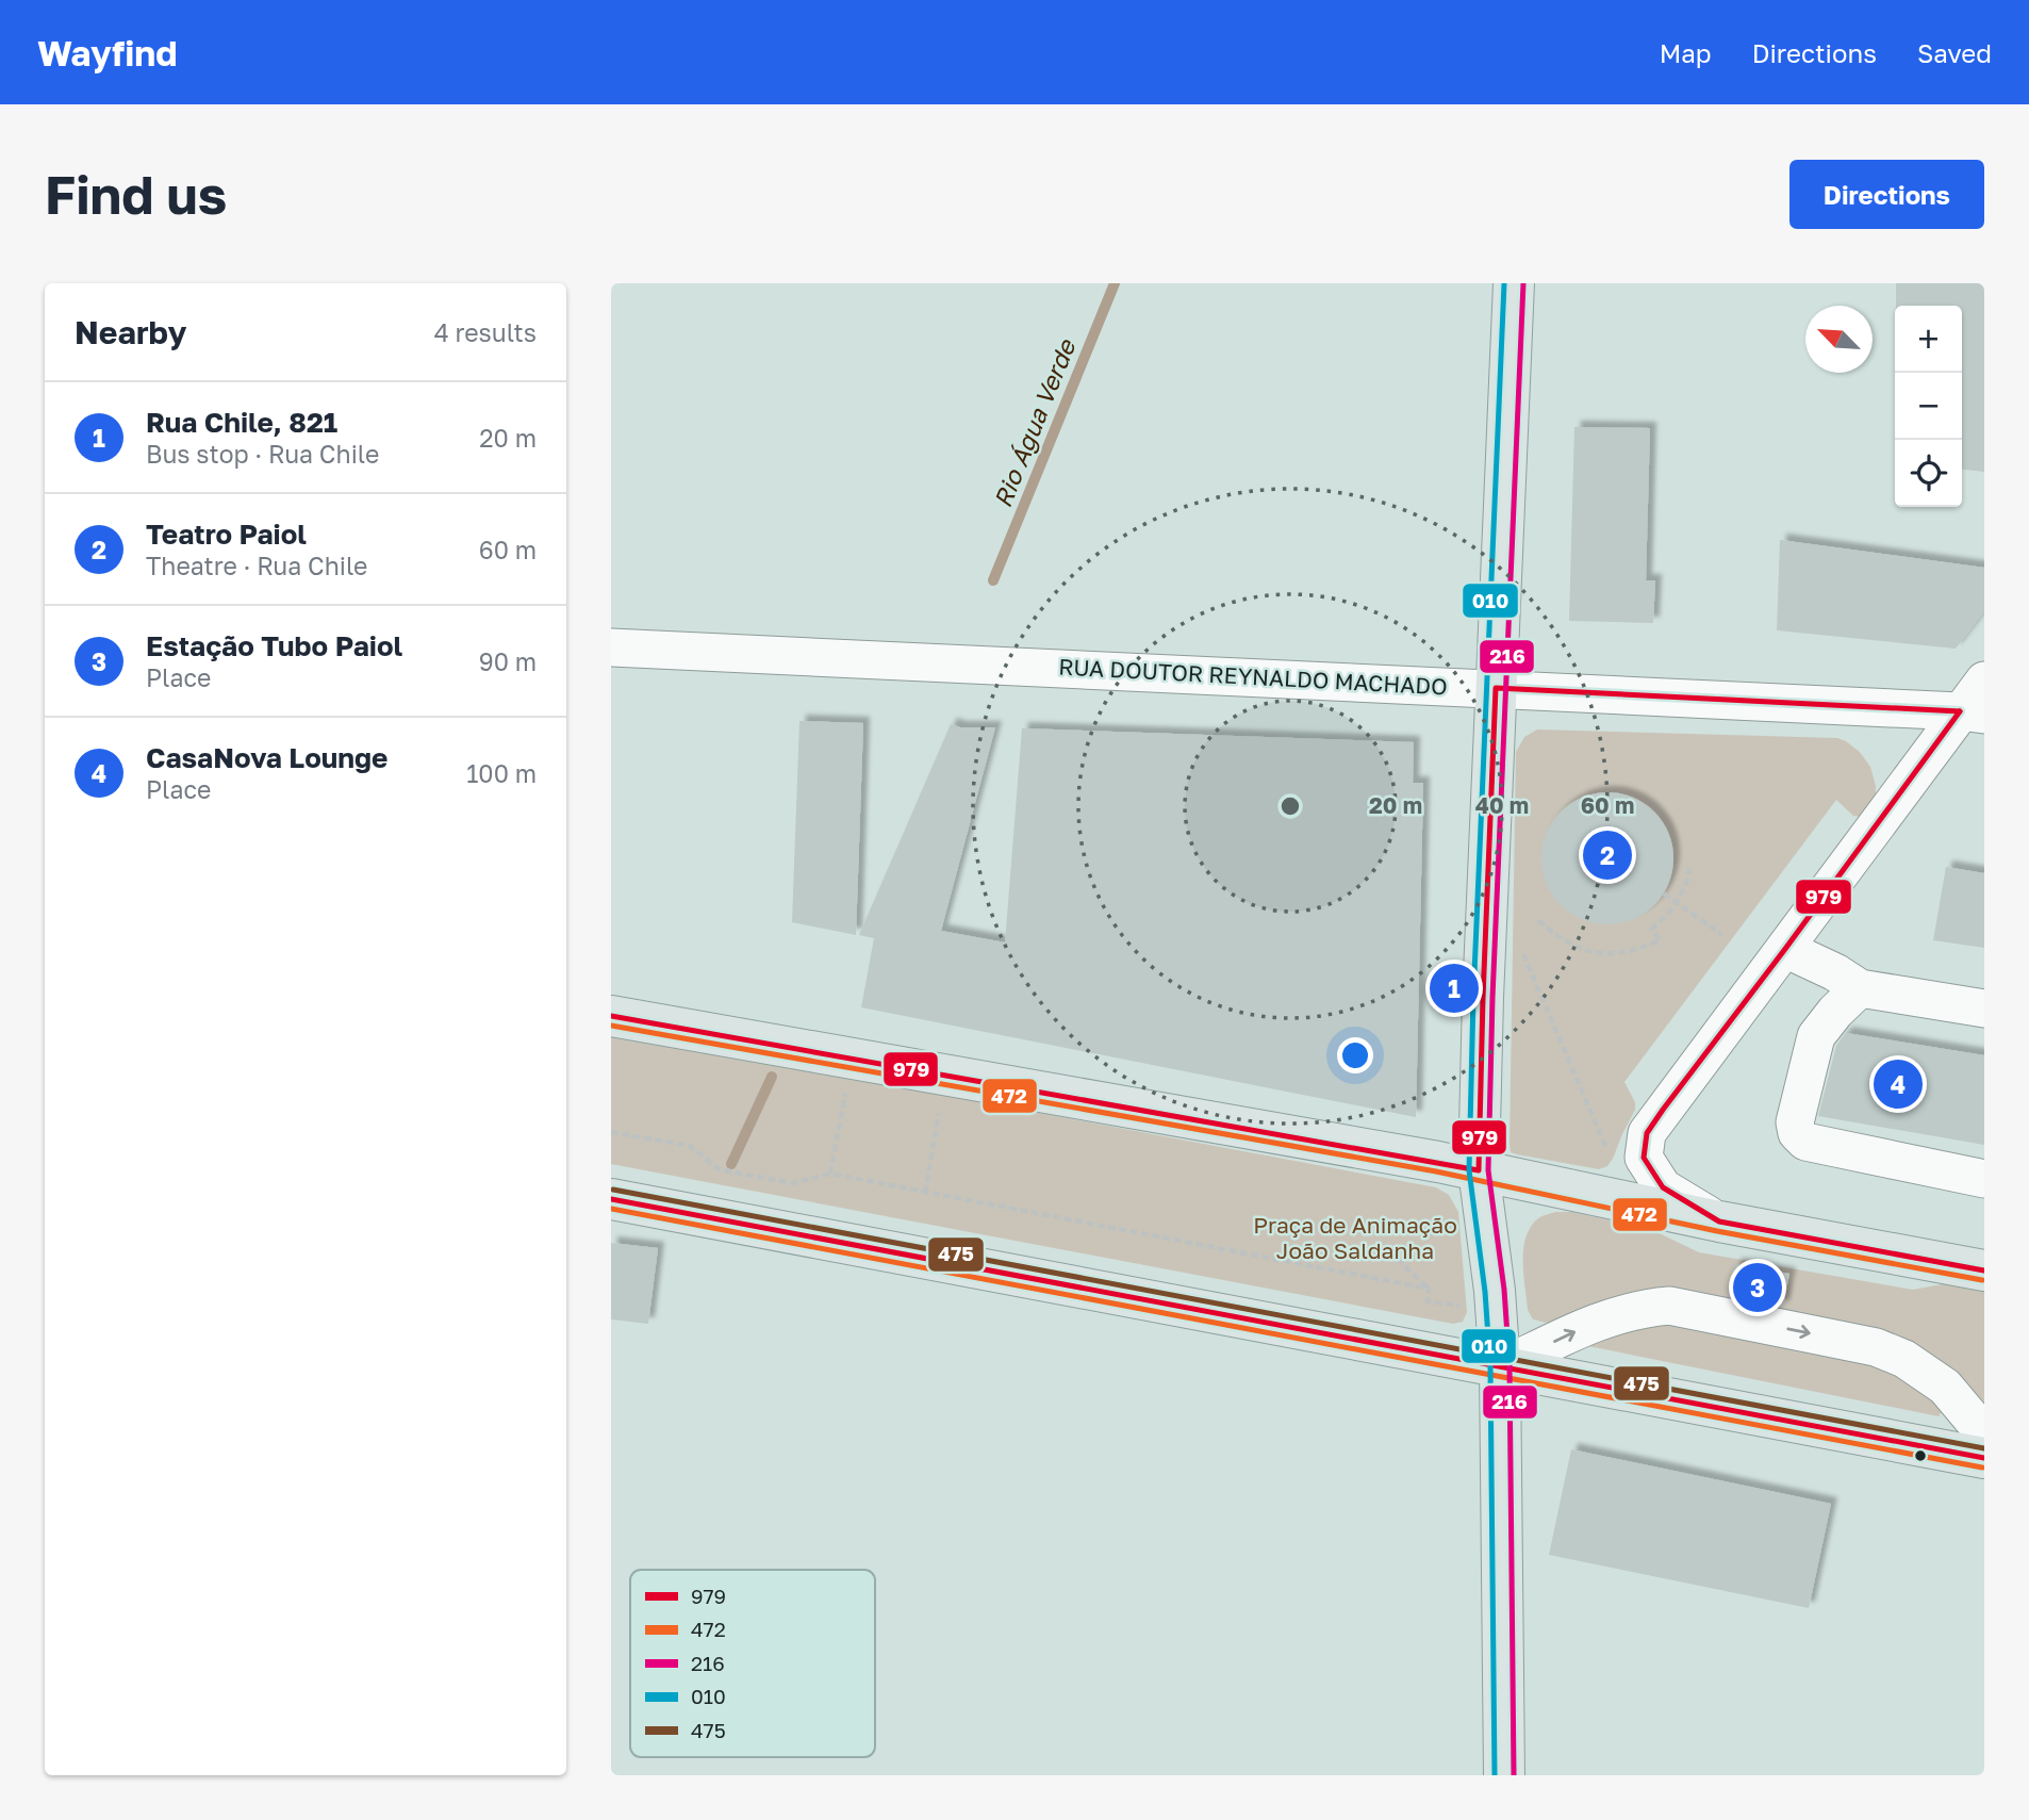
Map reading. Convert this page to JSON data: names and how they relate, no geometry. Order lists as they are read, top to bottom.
{
  "streets": {
    "street": ["RUA DOUTOR REYNALDO MACHADO"]
  },
  "water": ["Rio Água Verde"],
  "parks": ["Praça de Animação João Saldanha"],
  "lines": [
    "transit line 216",
    "transit line 010",
    "transit line 979",
    "transit line 472",
    "transit line 475"
  ],
  "legend": [
    "979",
    "472",
    "216",
    "010",
    "475"
  ],
  "north": "top left",
  "page": {
    "header": "Wayfind",
    "nav": ["Map", "Directions", "Saved"],
    "buttons": "Directions",
    "title": "Find us",
    "heading": ["Nearby", "4 results"],
    "map_buttons": ["+", "−"],
    "list": [
      {
        "mark": "1",
        "name": "Rua Chile, 821",
        "note": "Bus stop · Rua Chile",
        "value": "20 m"
      },
      {
        "mark": "2",
        "name": "Teatro Paiol",
        "note": "Theatre · Rua Chile",
        "value": "60 m"
      },
      {
        "mark": "3",
        "name": "Estação Tubo Paiol",
        "note": "Place",
        "value": "90 m"
      },
      {
        "mark": "4",
        "name": "CasaNova Lounge",
        "note": "Place",
        "value": "100 m"
      }
    ],
    "pins": [
      "2",
      "1",
      "4",
      "3"
    ]
  },
  "rings": ["20 m", "40 m", "60 m"]
}
